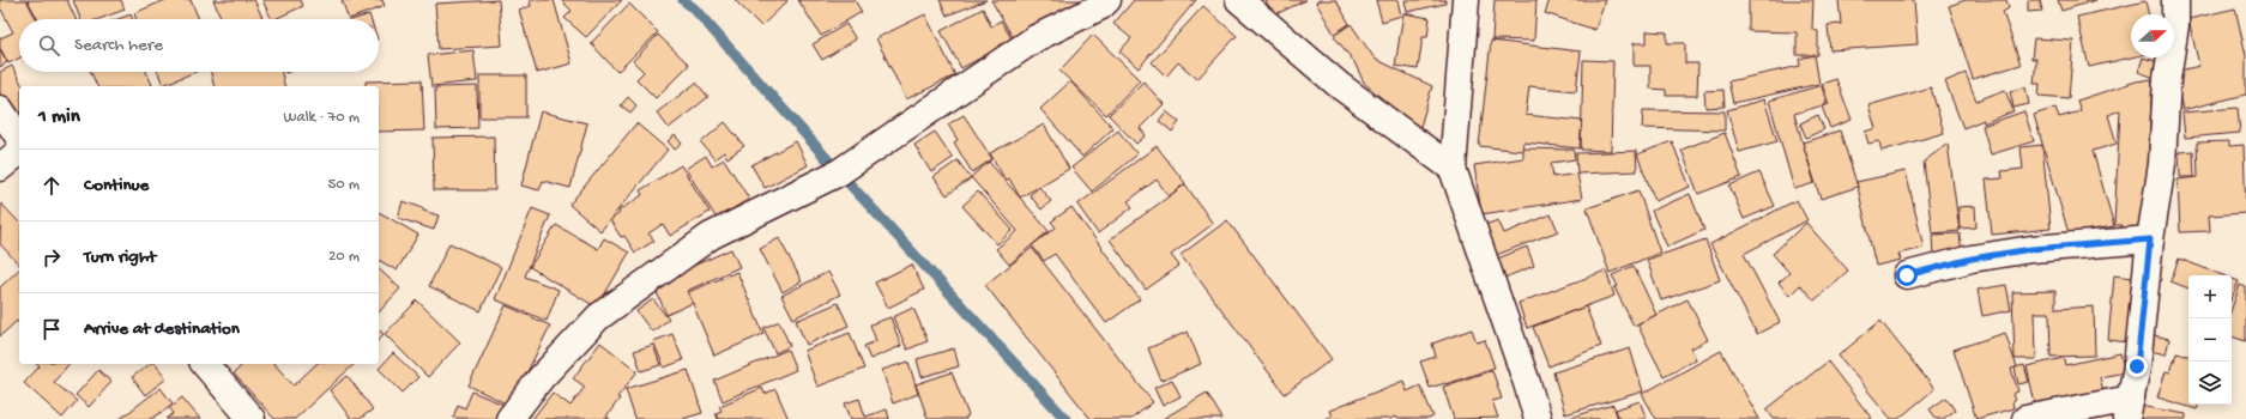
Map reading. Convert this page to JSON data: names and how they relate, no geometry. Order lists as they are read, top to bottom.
{
  "north": "right",
  "page": {
    "search": "Search here",
    "heading": ["1 min", "Walk · 70 m"],
    "list": [
      ["Continue", "50 m"],
      ["Turn right", "20 m"],
      "Arrive at destination"
    ],
    "map_buttons": ["+", "−"]
  }
}
